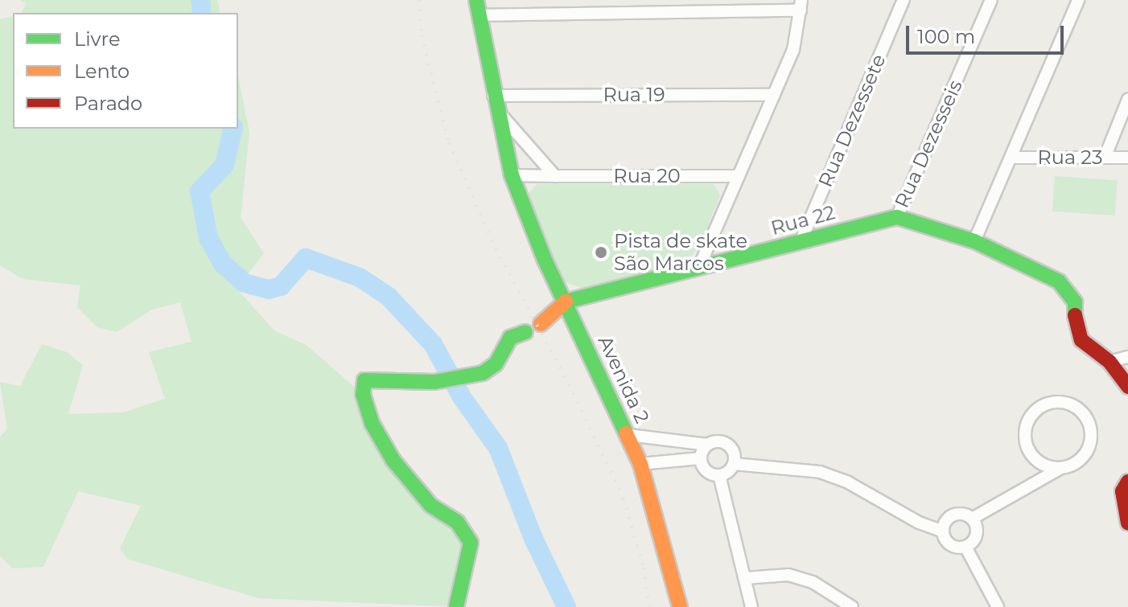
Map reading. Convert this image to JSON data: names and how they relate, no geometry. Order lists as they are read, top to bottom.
{
  "streets": {
    "street": [
      "Rua 19",
      "Rua Dezessete",
      "Rua Dezesseis",
      "Rua 23",
      "Rua 20",
      "Rua 22",
      "Avenida 2"
    ]
  },
  "crossings": [
    ["Rua 19", "Avenida 2"],
    ["Rua Dezessete", "Rua 22"],
    ["Rua Dezesseis", "Rua 22"],
    ["Rua 20", "Avenida 2"],
    ["Rua 22", "Avenida 2"]
  ],
  "places": ["Pista de skate São Marcos"],
  "legend": ["Livre", "Lento", "Parado"],
  "scale_bar": "100 m"
}
